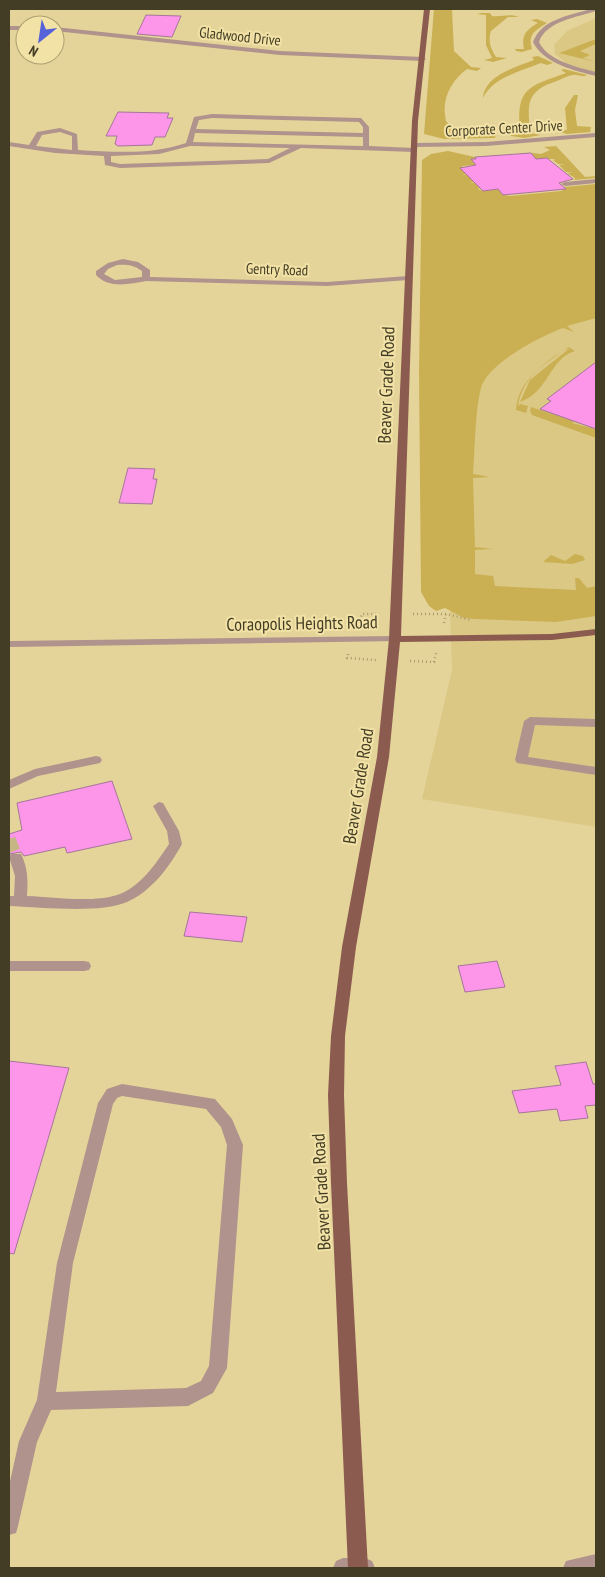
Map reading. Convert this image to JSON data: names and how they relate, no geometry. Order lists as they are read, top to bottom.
{
  "streets": {
    "main road": ["Beaver Grade Road", "Coraopolis Heights Road"],
    "street": ["Gladwood Drive", "Corporate Center Drive", "Gentry Road"]
  },
  "crossings": [
    ["Gladwood Drive", "Beaver Grade Road"],
    ["Corporate Center Drive", "Beaver Grade Road"],
    ["Gentry Road", "Beaver Grade Road"],
    ["Beaver Grade Road", "Coraopolis Heights Road"]
  ],
  "north": "bottom left"
}
